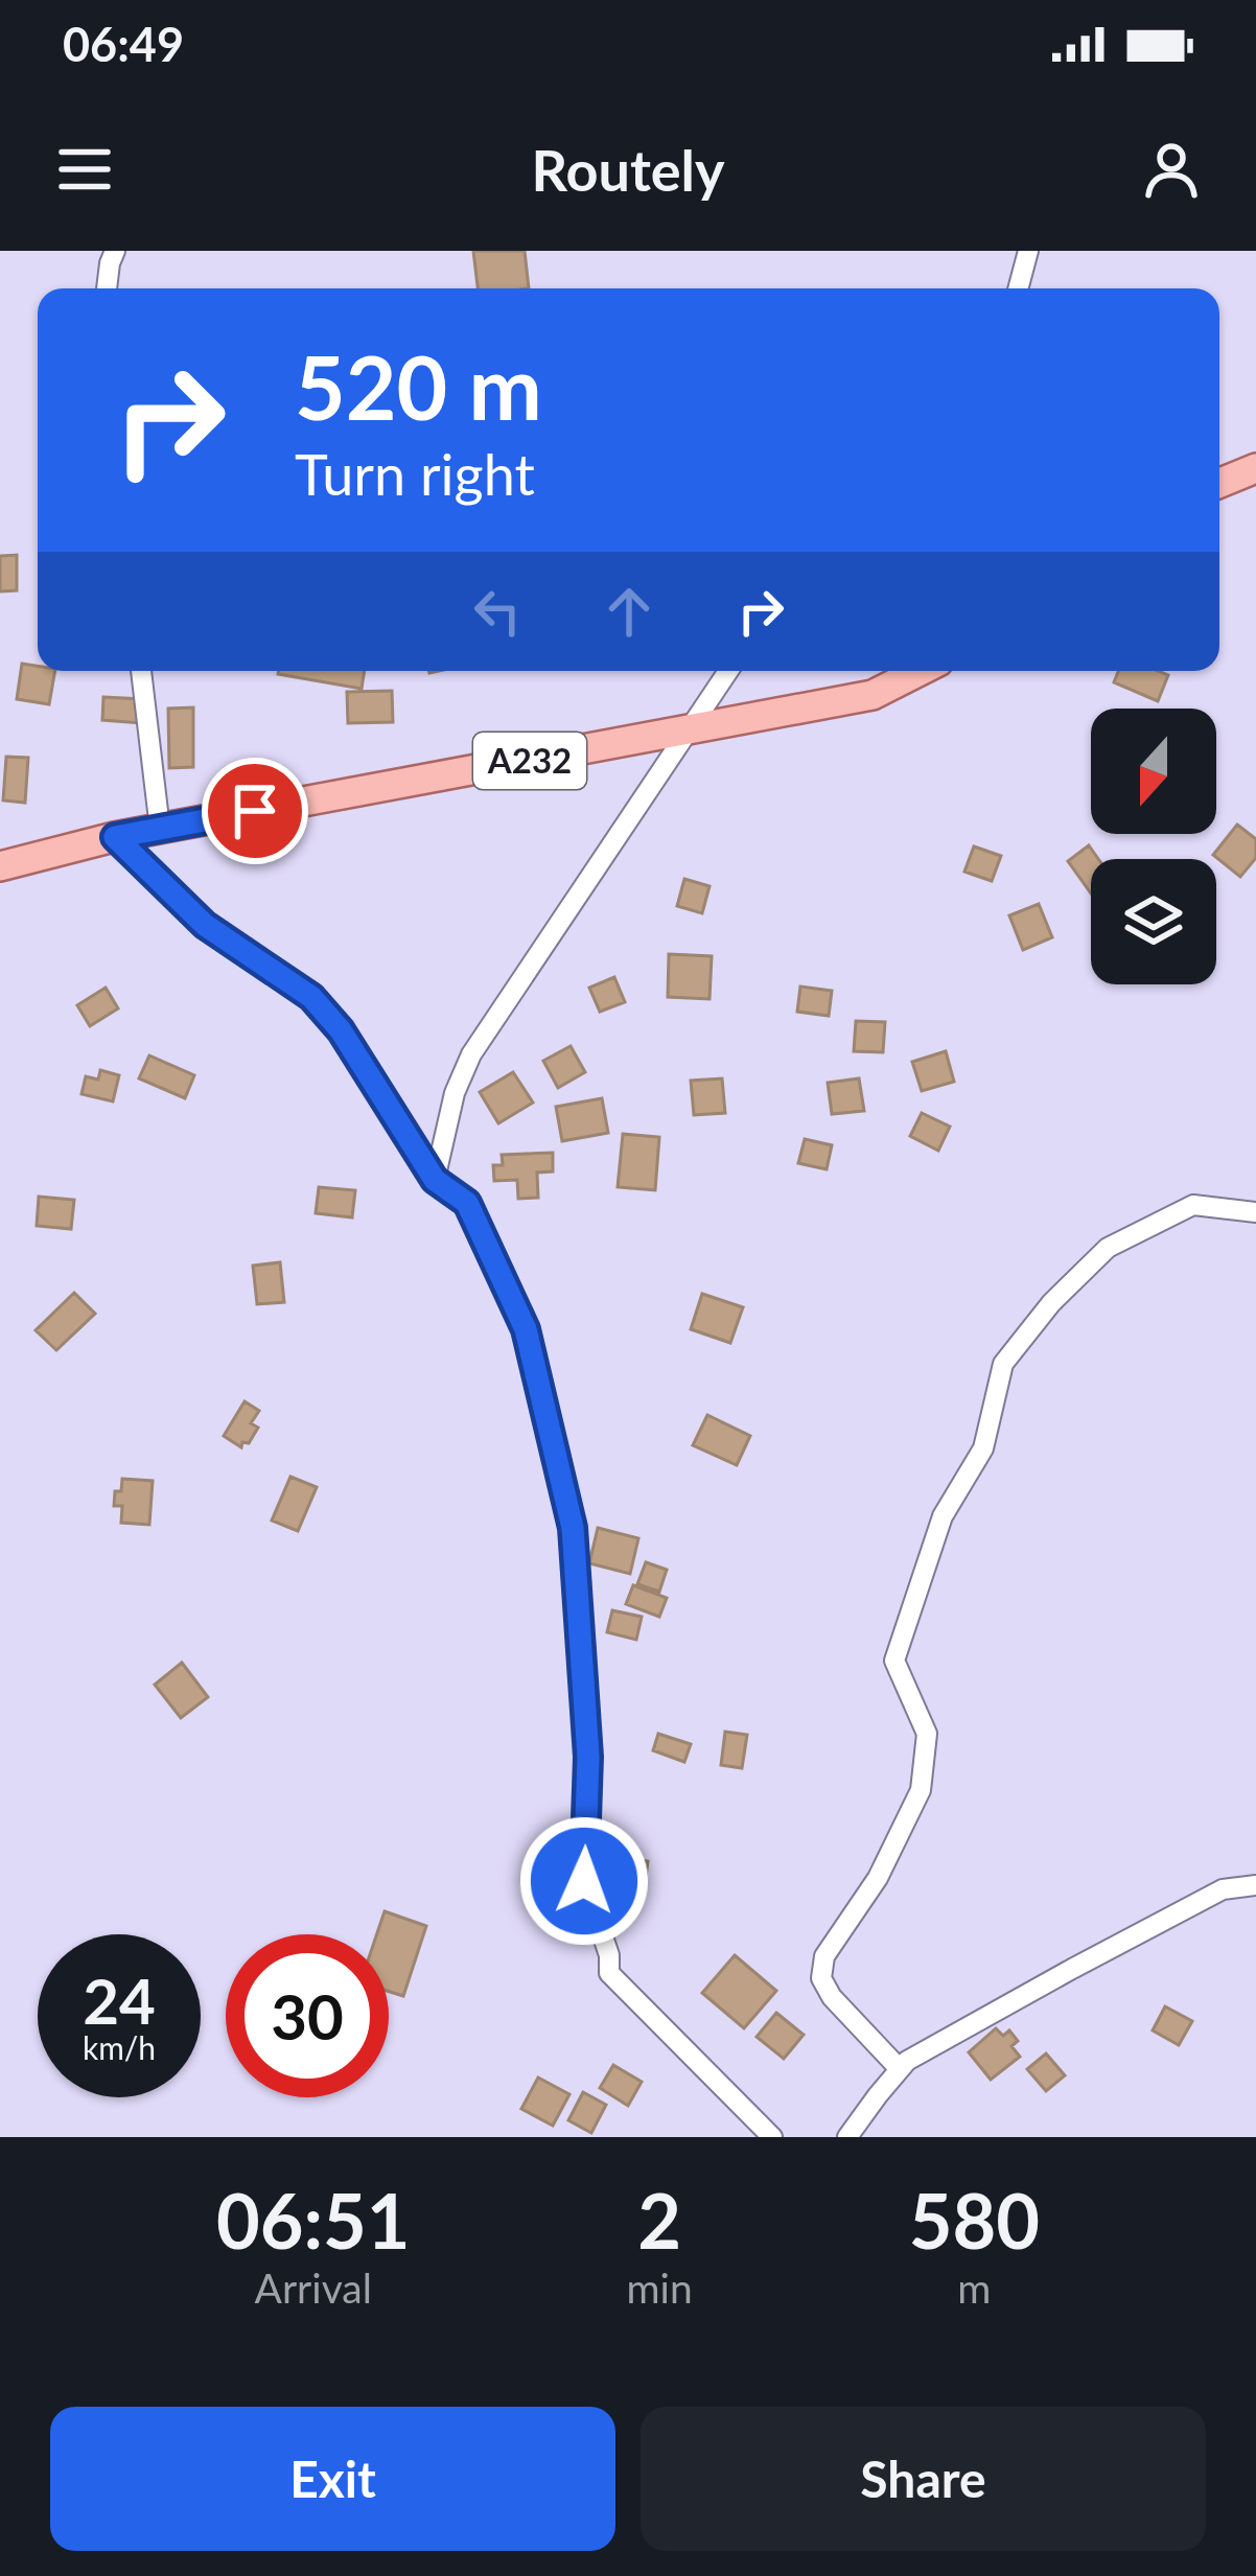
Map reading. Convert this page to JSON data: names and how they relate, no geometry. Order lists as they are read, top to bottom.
{
  "streets": {
    "main road": ["A232"]
  },
  "north": "bottom",
  "page": {
    "status": "06:49",
    "header": "Routely",
    "turn": ["520 m", "Turn right"],
    "speed": "24 km/h",
    "limit": "30",
    "eta": [
      "06:51",
      "Arrival",
      "2",
      "min",
      "580",
      "m"
    ],
    "buttons": ["Exit", "Share"]
  }
}
